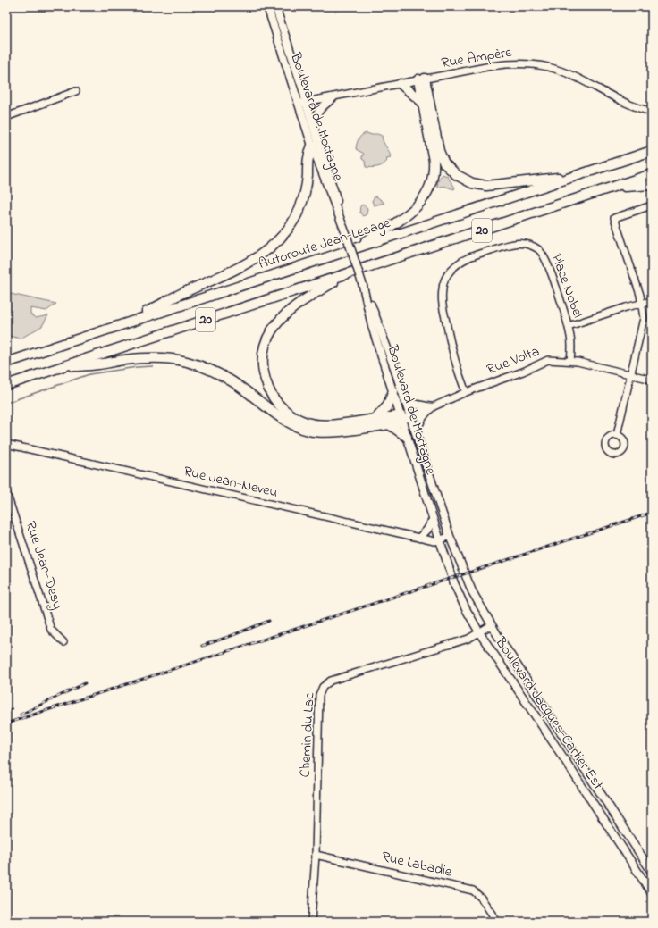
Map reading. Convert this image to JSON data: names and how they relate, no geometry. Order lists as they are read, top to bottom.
{
  "streets": {
    "highway": ["20", "Autoroute Jean-Lesage"],
    "main road": ["Boulevard de Mortagne", "Boulevard Jacques-Cartier Est"],
    "street": [
      "Rue Ampère",
      "Place Nobel",
      "Rue Volta",
      "Rue Jean-Neveu",
      "Rue Jean-Desy",
      "Chemin du Lac",
      "Rue Labadie"
    ]
  },
  "crossings": [
    ["Rue Ampère", "Boulevard de Mortagne"],
    ["Boulevard de Mortagne", "Rue Volta"],
    ["Boulevard de Mortagne", "Rue Jean-Neveu"],
    ["Boulevard de Mortagne", "Boulevard Jacques-Cartier Est"],
    ["Place Nobel", "Rue Volta"],
    ["Rue Jean-Neveu", "Boulevard Jacques-Cartier Est"],
    ["Boulevard Jacques-Cartier Est", "Chemin du Lac"],
    ["Chemin du Lac", "Rue Labadie"]
  ]
}
